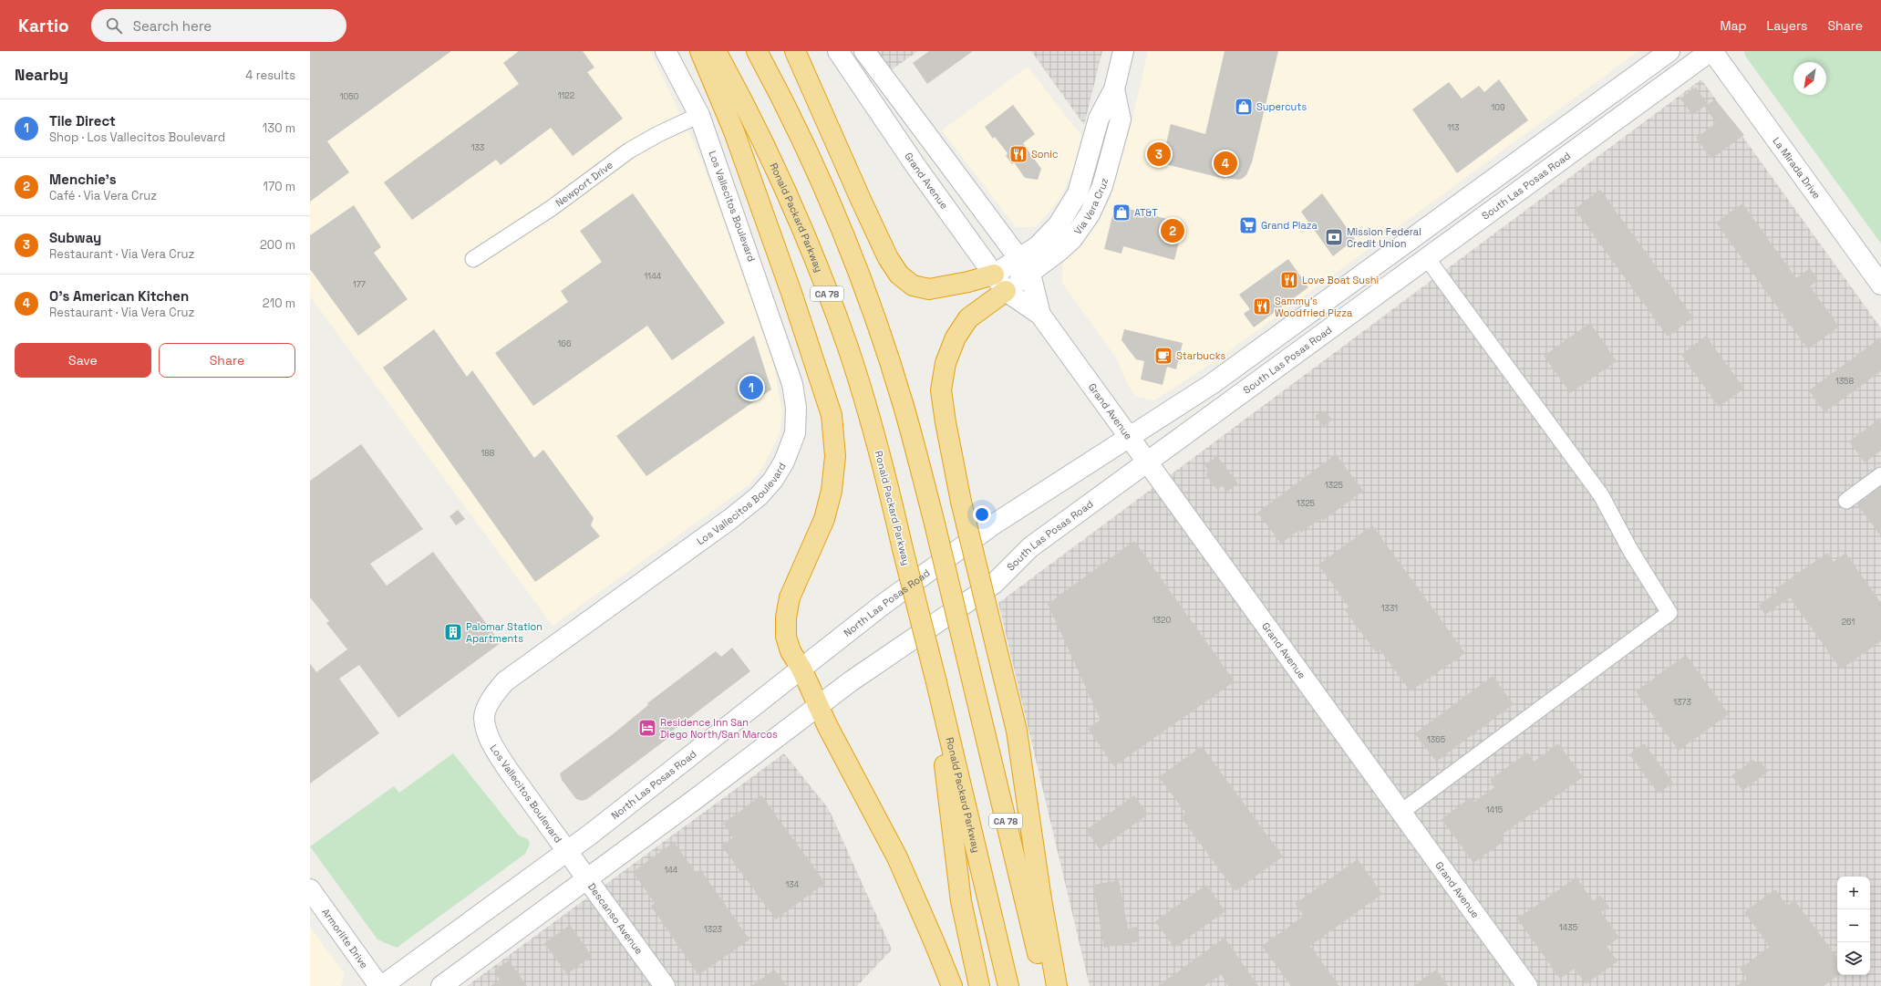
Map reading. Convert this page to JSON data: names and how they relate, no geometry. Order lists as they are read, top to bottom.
{
  "streets": {
    "highway": ["Ronald Packard Parkway", "CA 78"],
    "main road": [
      "La Mirada Drive",
      "Grand Avenue",
      "South Las Posas Road",
      "Via Vera Cruz",
      "Los Vallecitos Boulevard",
      "North Las Posas Road",
      "Descanso Avenue",
      "Armorlite Drive"
    ],
    "street": ["Newport Drive"]
  },
  "crossings": [
    ["La Mirada Drive", "South Las Posas Road"],
    ["Grand Avenue", "South Las Posas Road"],
    ["Grand Avenue", "Via Vera Cruz"],
    ["Grand Avenue", "North Las Posas Road"],
    ["Newport Drive", "Los Vallecitos Boulevard"],
    ["Los Vallecitos Boulevard", "North Las Posas Road"],
    ["Los Vallecitos Boulevard", "Descanso Avenue"],
    ["North Las Posas Road", "Descanso Avenue"],
    ["North Las Posas Road", "Armorlite Drive"]
  ],
  "places": {
    "shop": ["Supercuts", "AT&T"],
    "restaurant": ["Sonic", "Love Boat Sushi", "Sammy's Woodfried Pizza"],
    "supermarket": ["Grand Plaza"],
    "bank": ["Mission Federal Credit Union"],
    "cafe": ["Starbucks"],
    "building": ["Palomar Station Apartments"],
    "hotel": ["Residence Inn San Diego North/San Marcos"]
  },
  "house_numbers": [
    "1122",
    "1050",
    "109",
    "113",
    "133",
    "1144",
    "177",
    "166",
    "1358",
    "188",
    "1325",
    "1325",
    "1331",
    "1320",
    "261",
    "1373",
    "1365",
    "1415",
    "144",
    "134",
    "1435",
    "1323"
  ],
  "north": "bottom left",
  "page": {
    "header": "Kartio",
    "search": "Search here",
    "nav": ["Map", "Layers", "Share"],
    "heading": ["Nearby", "4 results"],
    "list": [
      {
        "mark": "1",
        "name": "Tile Direct",
        "note": "Shop · Los Vallecitos Boulevard",
        "value": "130 m"
      },
      {
        "mark": "2",
        "name": "Menchie's",
        "note": "Café · Via Vera Cruz",
        "value": "170 m"
      },
      {
        "mark": "3",
        "name": "Subway",
        "note": "Restaurant · Via Vera Cruz",
        "value": "200 m"
      },
      {
        "mark": "4",
        "name": "O's American Kitchen",
        "note": "Restaurant · Via Vera Cruz",
        "value": "210 m"
      }
    ],
    "pins": [
      "3",
      "4",
      "2",
      "1"
    ],
    "buttons": ["Save", "Share"],
    "map_buttons": ["+", "−"]
  }
}
